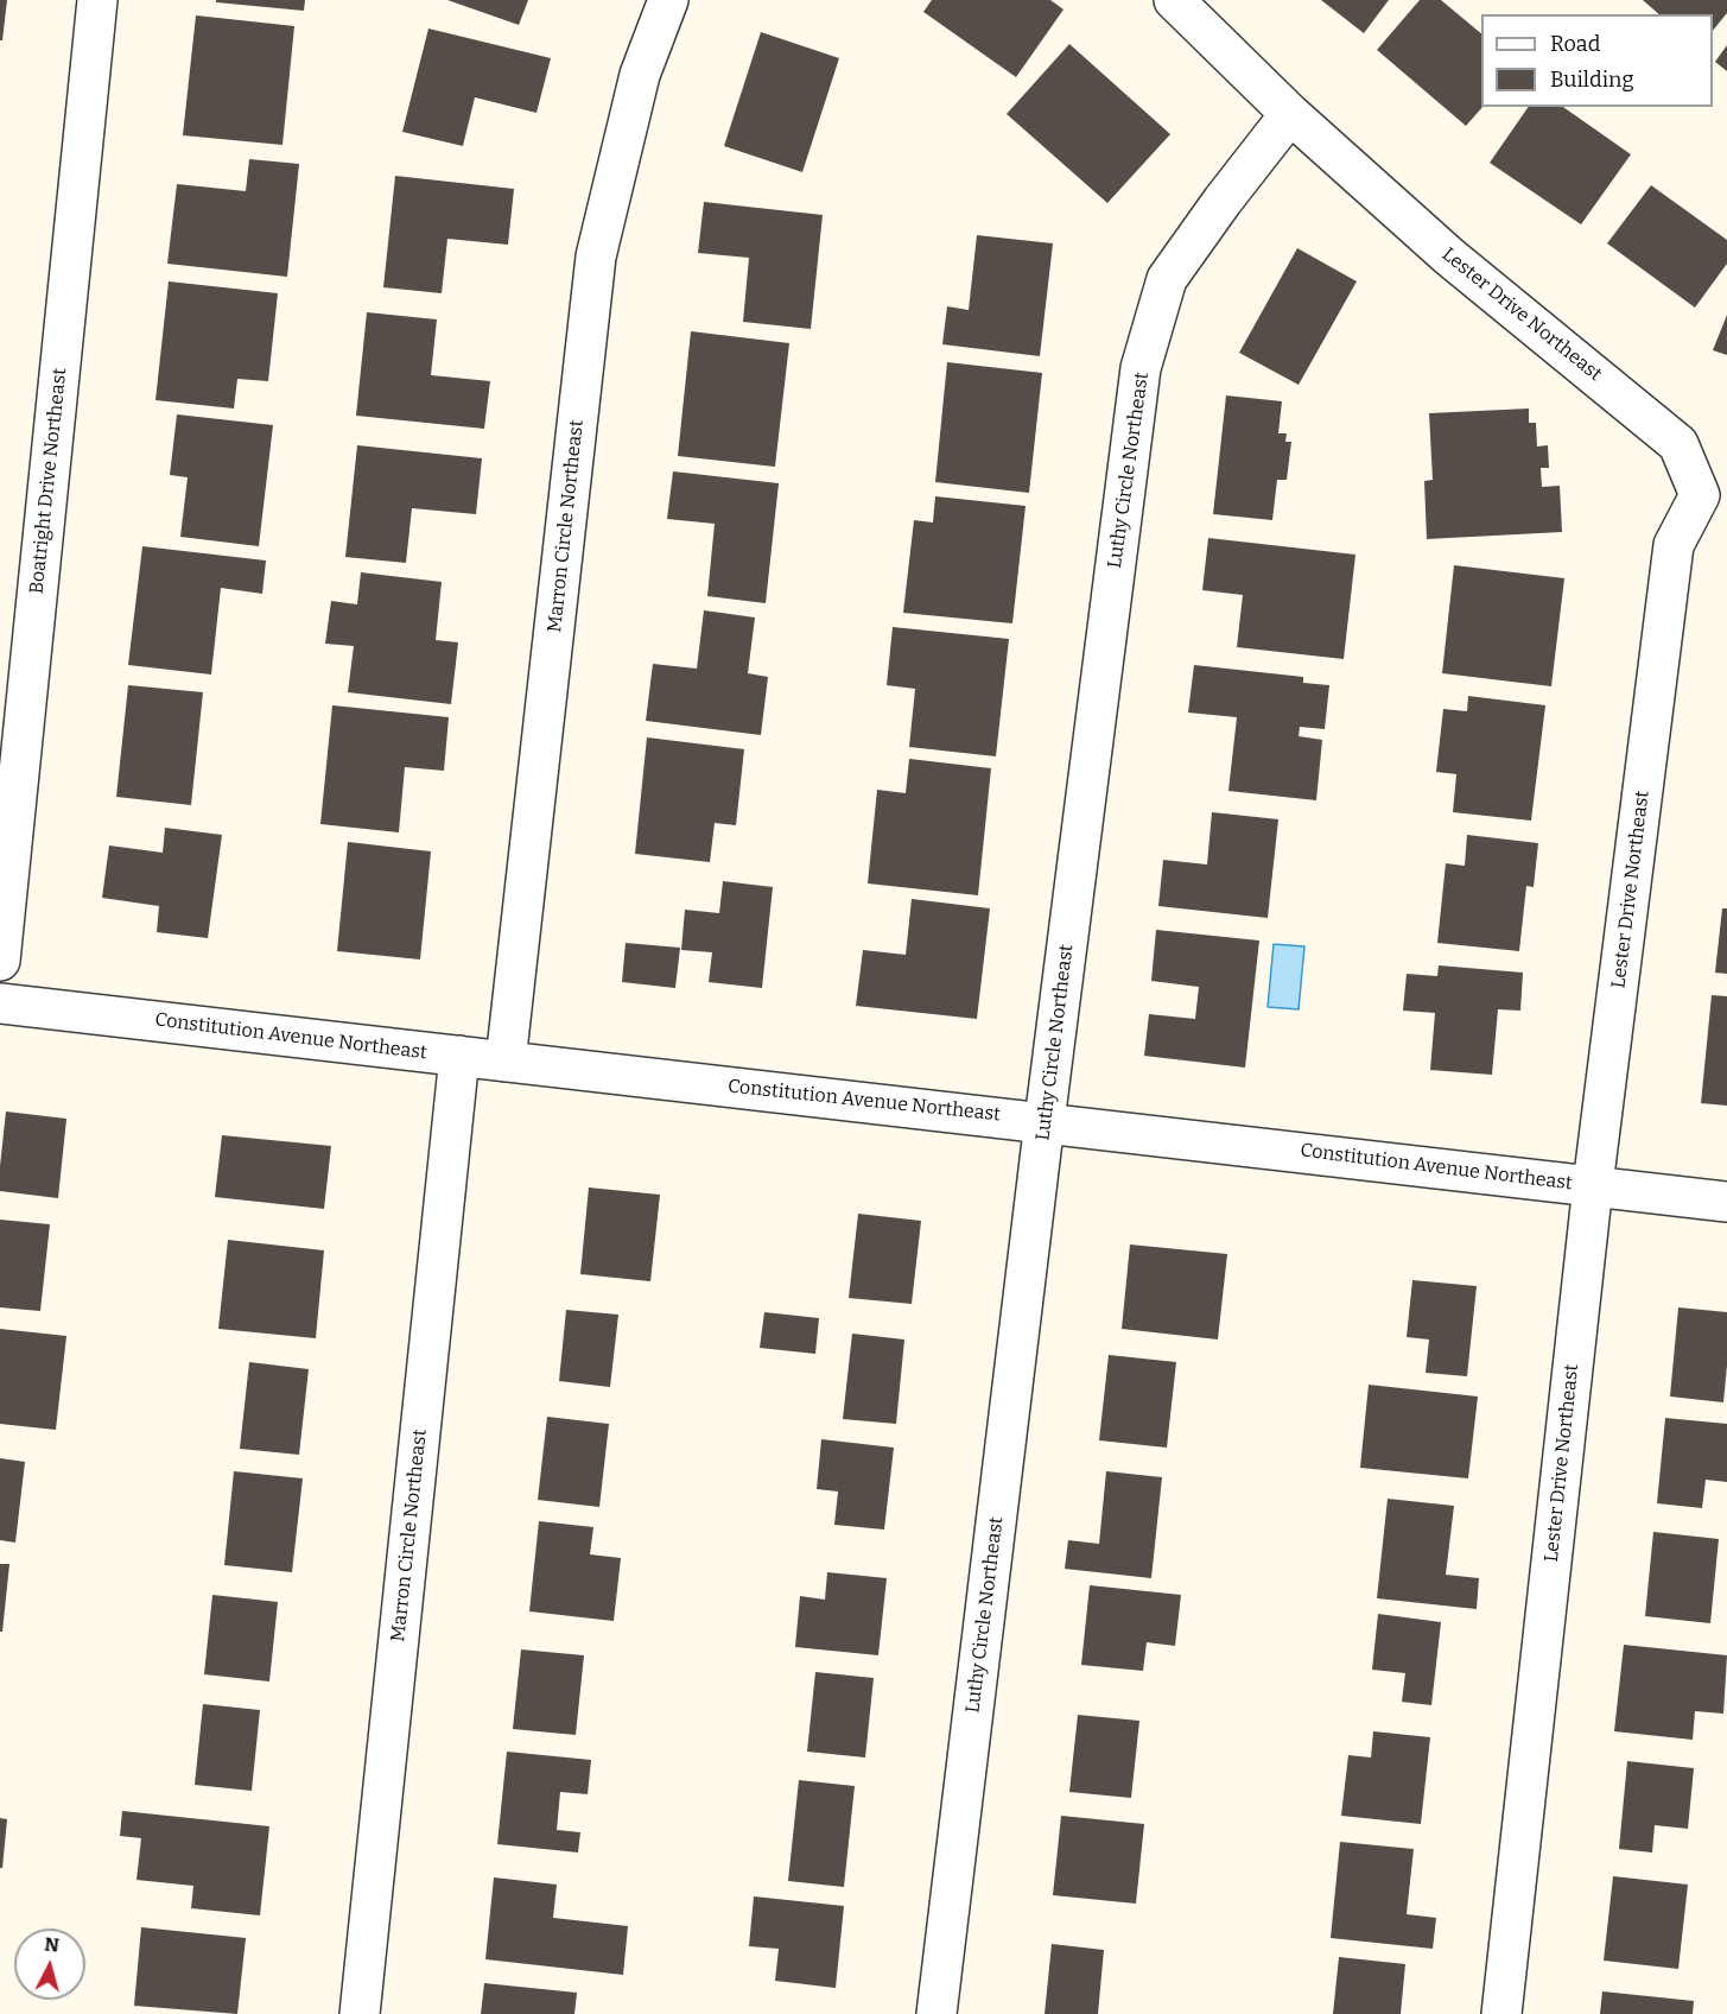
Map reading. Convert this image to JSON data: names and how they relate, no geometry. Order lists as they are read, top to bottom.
{
  "streets": {
    "street": [
      "Lester Drive Northeast",
      "Luthy Circle Northeast",
      "Boatright Drive Northeast",
      "Marron Circle Northeast",
      "Constitution Avenue Northeast"
    ]
  },
  "crossings": [
    ["Lester Drive Northeast", "Luthy Circle Northeast"],
    ["Lester Drive Northeast", "Constitution Avenue Northeast"],
    ["Luthy Circle Northeast", "Constitution Avenue Northeast"],
    ["Marron Circle Northeast", "Constitution Avenue Northeast"]
  ],
  "legend": ["Road", "Building"],
  "north": "top"
}
